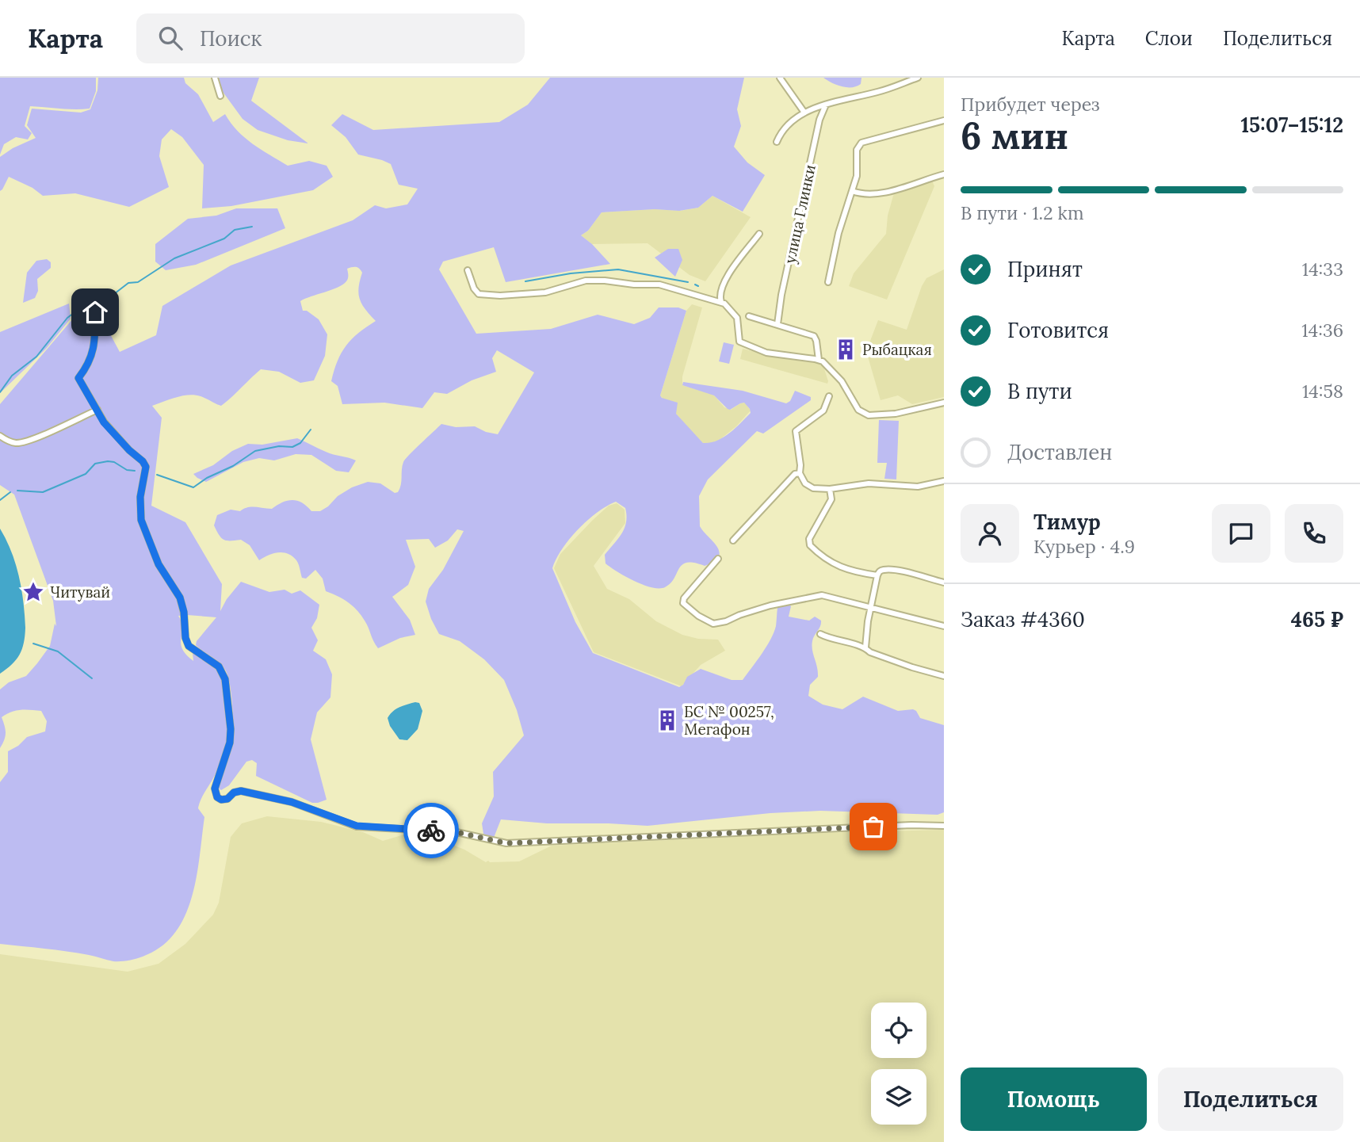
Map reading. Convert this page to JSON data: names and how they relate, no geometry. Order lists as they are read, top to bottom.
{
  "streets": {
    "street": ["улица Глинки"]
  },
  "places": {
    "building": ["Рыбацкая", "БС № 00257, Мегафон"],
    "place": ["Читувай"]
  },
  "page": {
    "header": "Карта",
    "search": "Поиск",
    "nav": ["Карта", "Слои", "Поделиться"],
    "heading": ["6 мин", "Прибудет через", "15:07–15:12"],
    "panel": [
      "Тимур",
      "Курьер · 4.9",
      "Заказ #4360",
      "465 ₽"
    ],
    "bar": "В пути · 1.2 km",
    "list": [
      ["Принят", "14:33"],
      ["Готовится", "14:36"],
      ["В пути", "14:58"],
      "Доставлен"
    ],
    "buttons": ["Помощь", "Поделиться"]
  }
}
